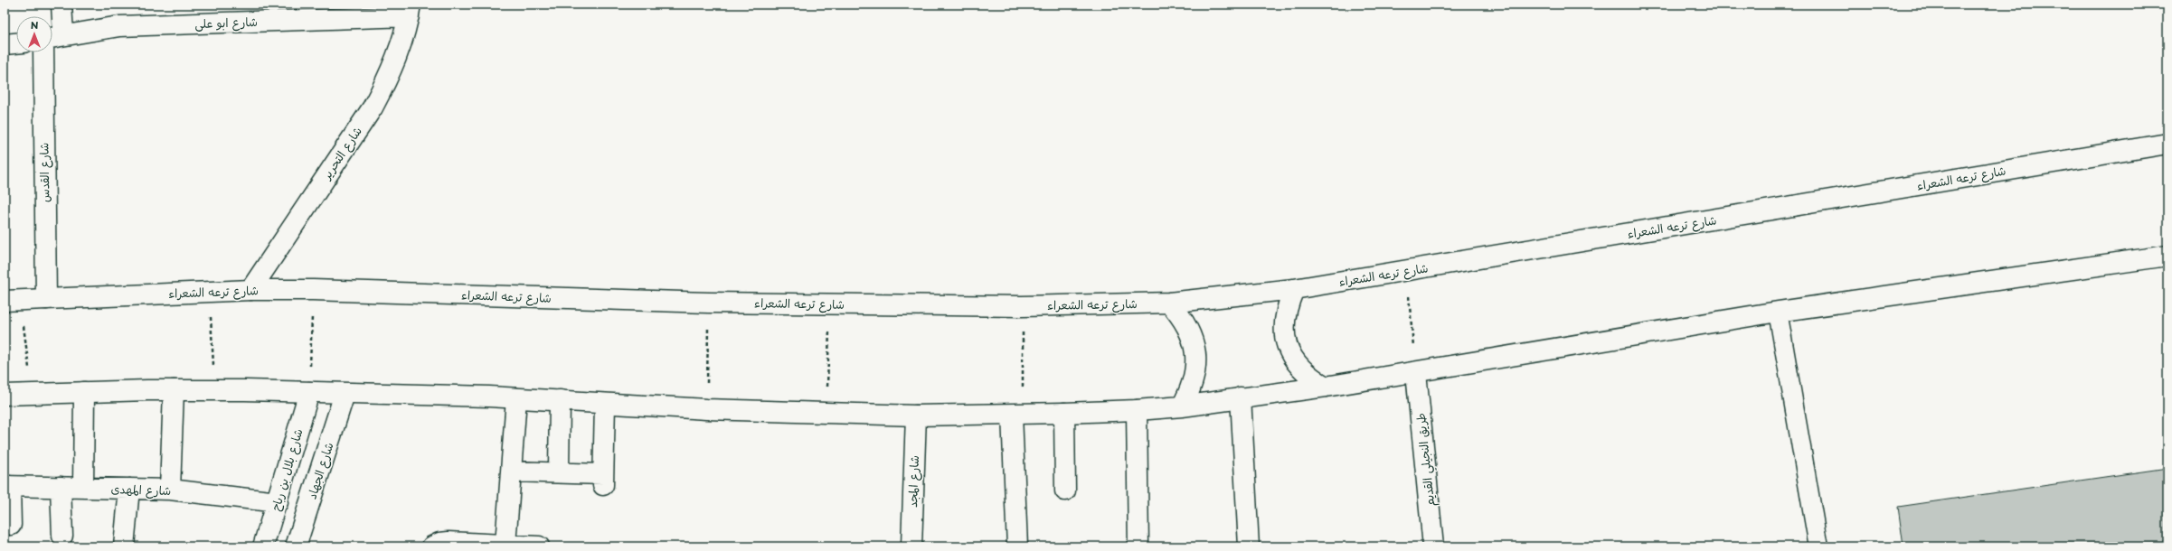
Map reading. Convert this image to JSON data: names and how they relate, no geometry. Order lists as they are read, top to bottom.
{
  "streets": {
    "main road": [
      "شارع ابو على",
      "شارع التحرير",
      "شارع القدس",
      "شارع ترعه الشعراء",
      "طريق النجيلي القديم",
      "شارع بلال بن رباح",
      "شارع الجهاد",
      "شارع المجد",
      "شارع المهدى"
    ]
  },
  "crossings": [
    ["شارع ابو على", "شارع التحرير"],
    ["شارع التحرير", "شارع ترعه الشعراء"],
    ["شارع القدس", "شارع ترعه الشعراء"],
    ["شارع بلال بن رباح", "شارع المهدى"]
  ],
  "north": "top"
}
